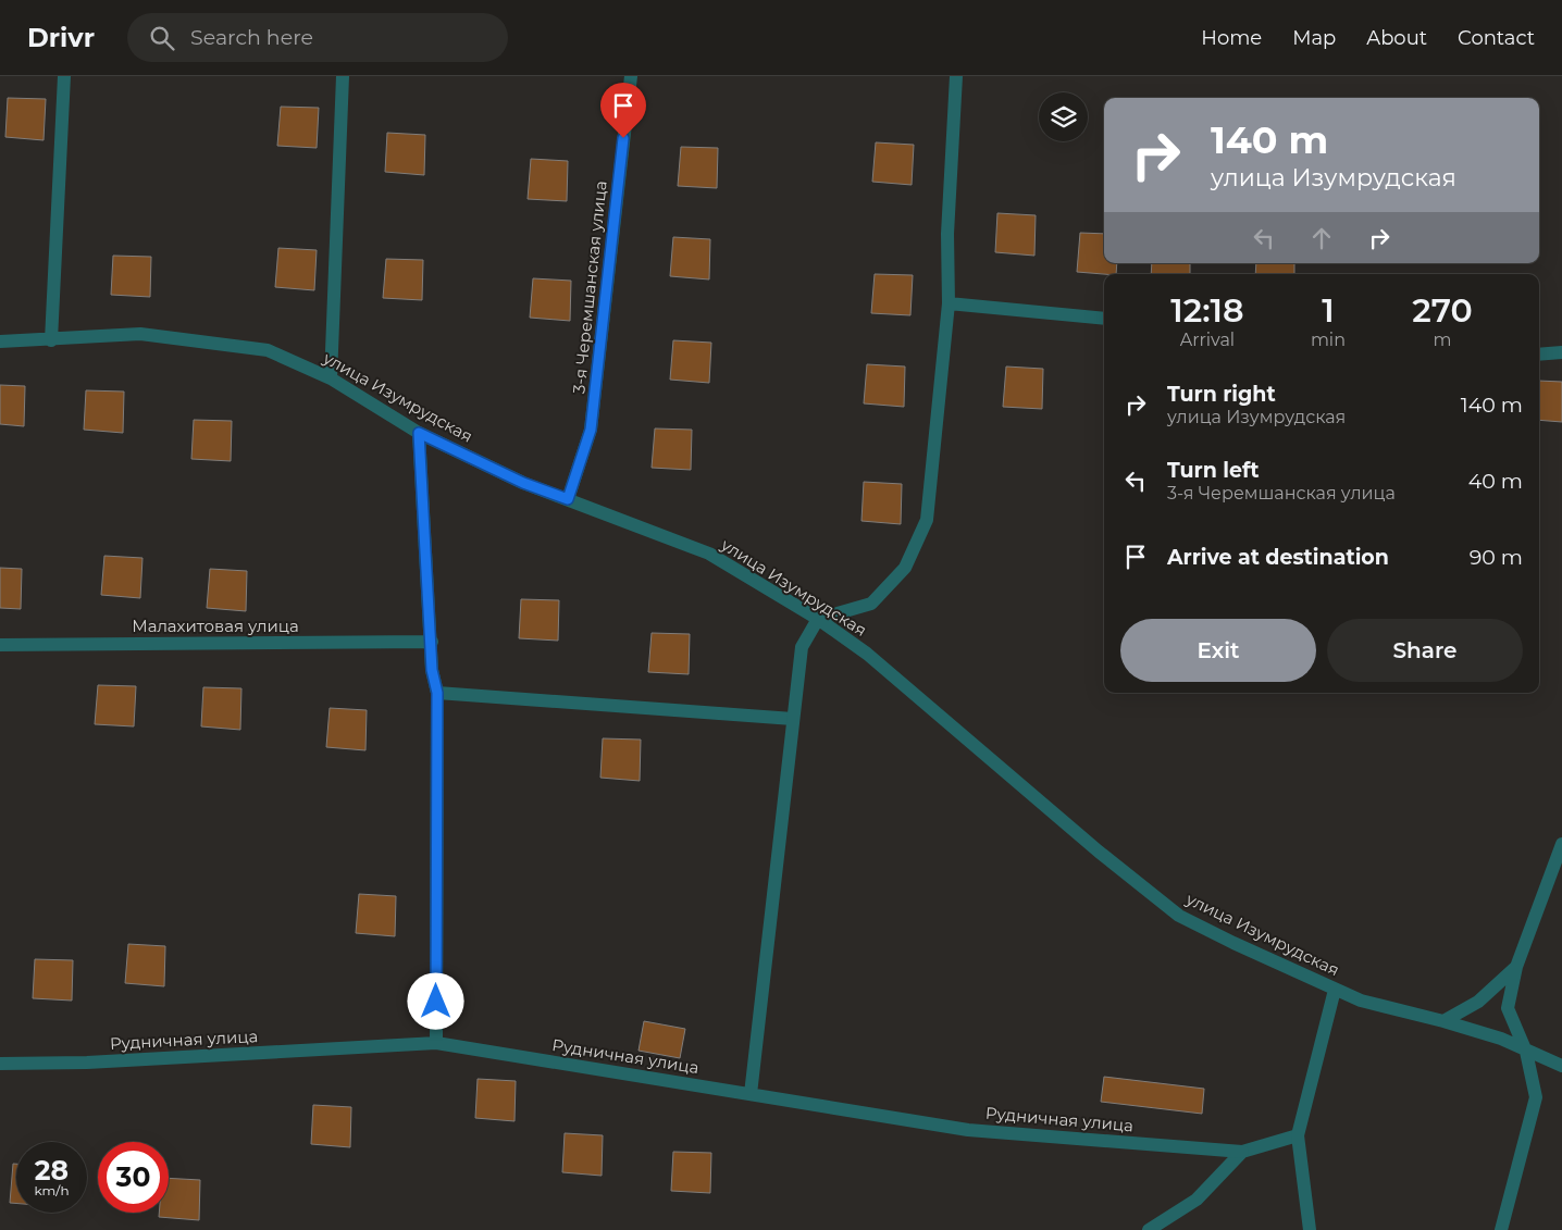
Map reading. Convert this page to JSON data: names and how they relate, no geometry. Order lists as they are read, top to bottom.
{
  "streets": {
    "street": [
      "3-я Черемшанская улица",
      "улица Изумрудская",
      "Малахитовая улица",
      "Рудничная улица"
    ]
  },
  "crossings": [
    ["3-я Черемшанская улица", "улица Изумрудская"]
  ],
  "page": {
    "header": "Drivr",
    "search": "Search here",
    "nav": [
      "Home",
      "Map",
      "About",
      "Contact"
    ],
    "turn": ["140 m", "улица Изумрудская"],
    "eta": [
      "12:18",
      "Arrival",
      "1",
      "min",
      "270",
      "m"
    ],
    "list": [
      {
        "name": "Turn right",
        "note": "улица Изумрудская",
        "value": "140 m"
      },
      {
        "name": "Turn left",
        "note": "3-я Черемшанская улица",
        "value": "40 m"
      },
      {
        "name": "Arrive at destination",
        "value": "90 m"
      }
    ],
    "buttons": ["Exit", "Share"],
    "speed": "28 km/h",
    "limit": "30"
  }
}
